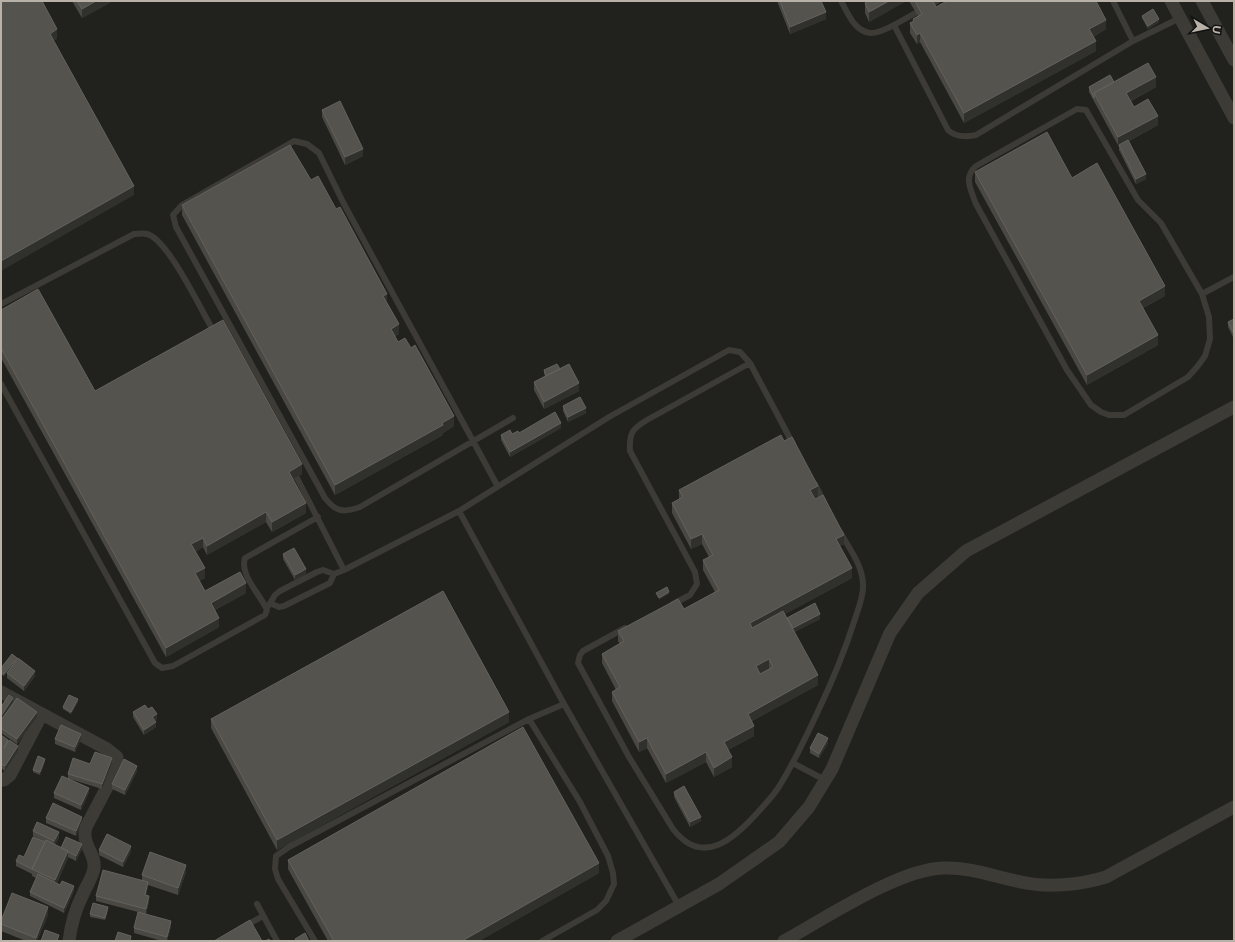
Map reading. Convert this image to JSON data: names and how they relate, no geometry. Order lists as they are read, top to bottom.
{
  "north": "right"
}
